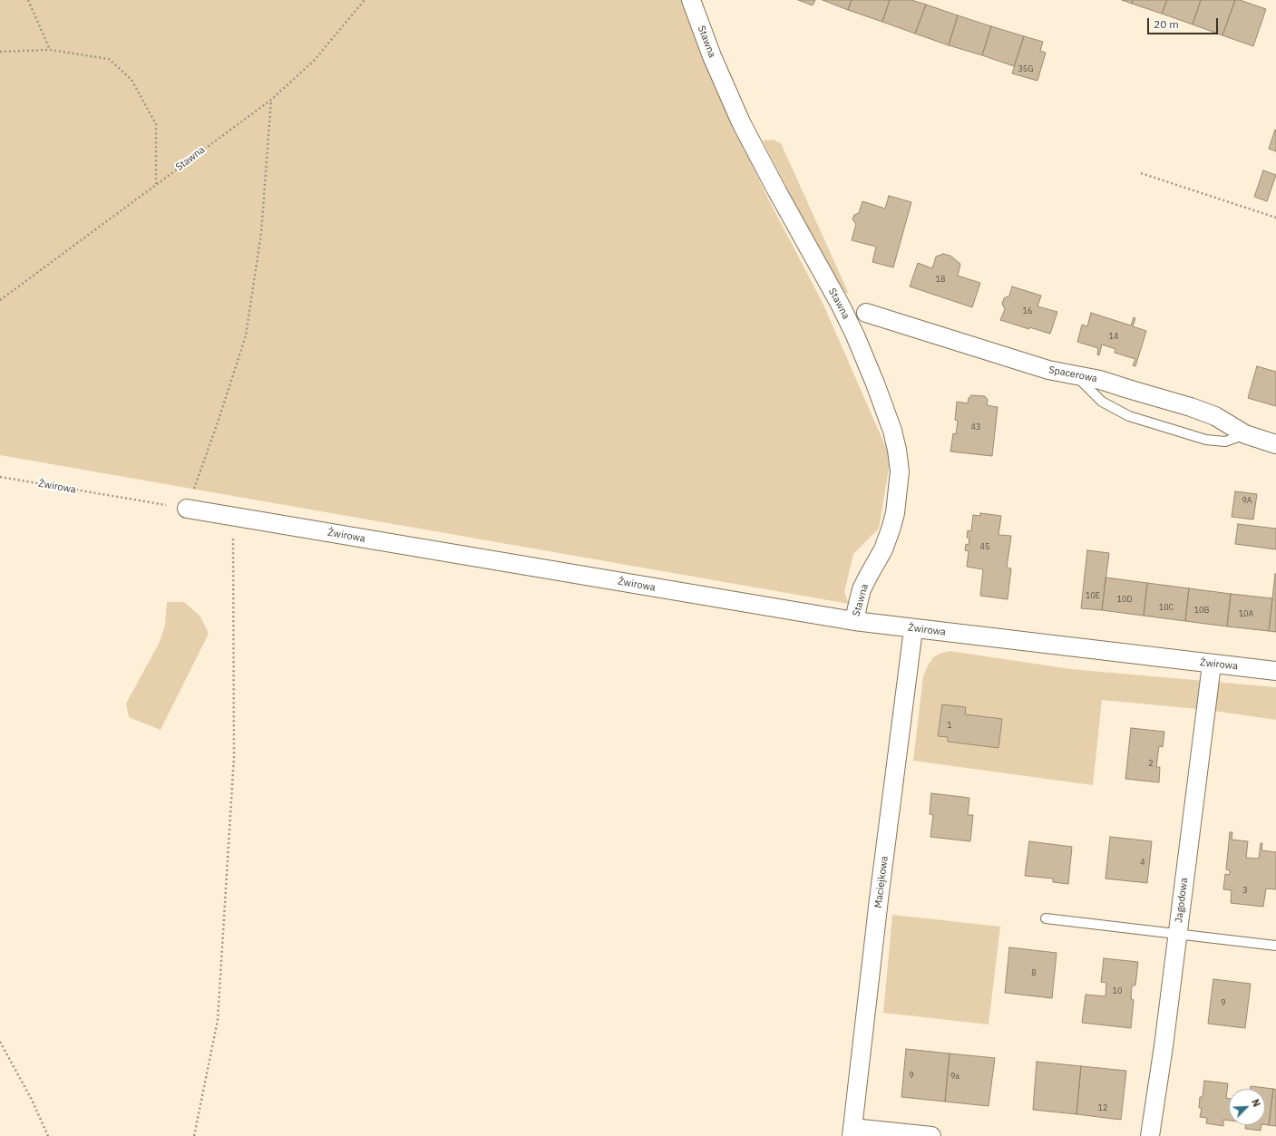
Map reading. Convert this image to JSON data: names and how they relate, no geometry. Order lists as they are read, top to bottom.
{
  "streets": {
    "street": [
      "Stawna",
      "Spacerowa",
      "Żwirowa",
      "Maciejkowa",
      "Jagodowa"
    ]
  },
  "crossings": [
    ["Stawna", "Żwirowa"],
    ["Żwirowa", "Maciejkowa"],
    ["Żwirowa", "Jagodowa"]
  ],
  "house_numbers": [
    "35G",
    "18",
    "16",
    "14",
    "43",
    "9A",
    "45",
    "10E",
    "10D",
    "10C",
    "10B",
    "10A",
    "1",
    "2",
    "4",
    "3",
    "8",
    "10",
    "9",
    "9",
    "9a",
    "12"
  ],
  "scale_bar": "20 m",
  "north": "top right"
}
